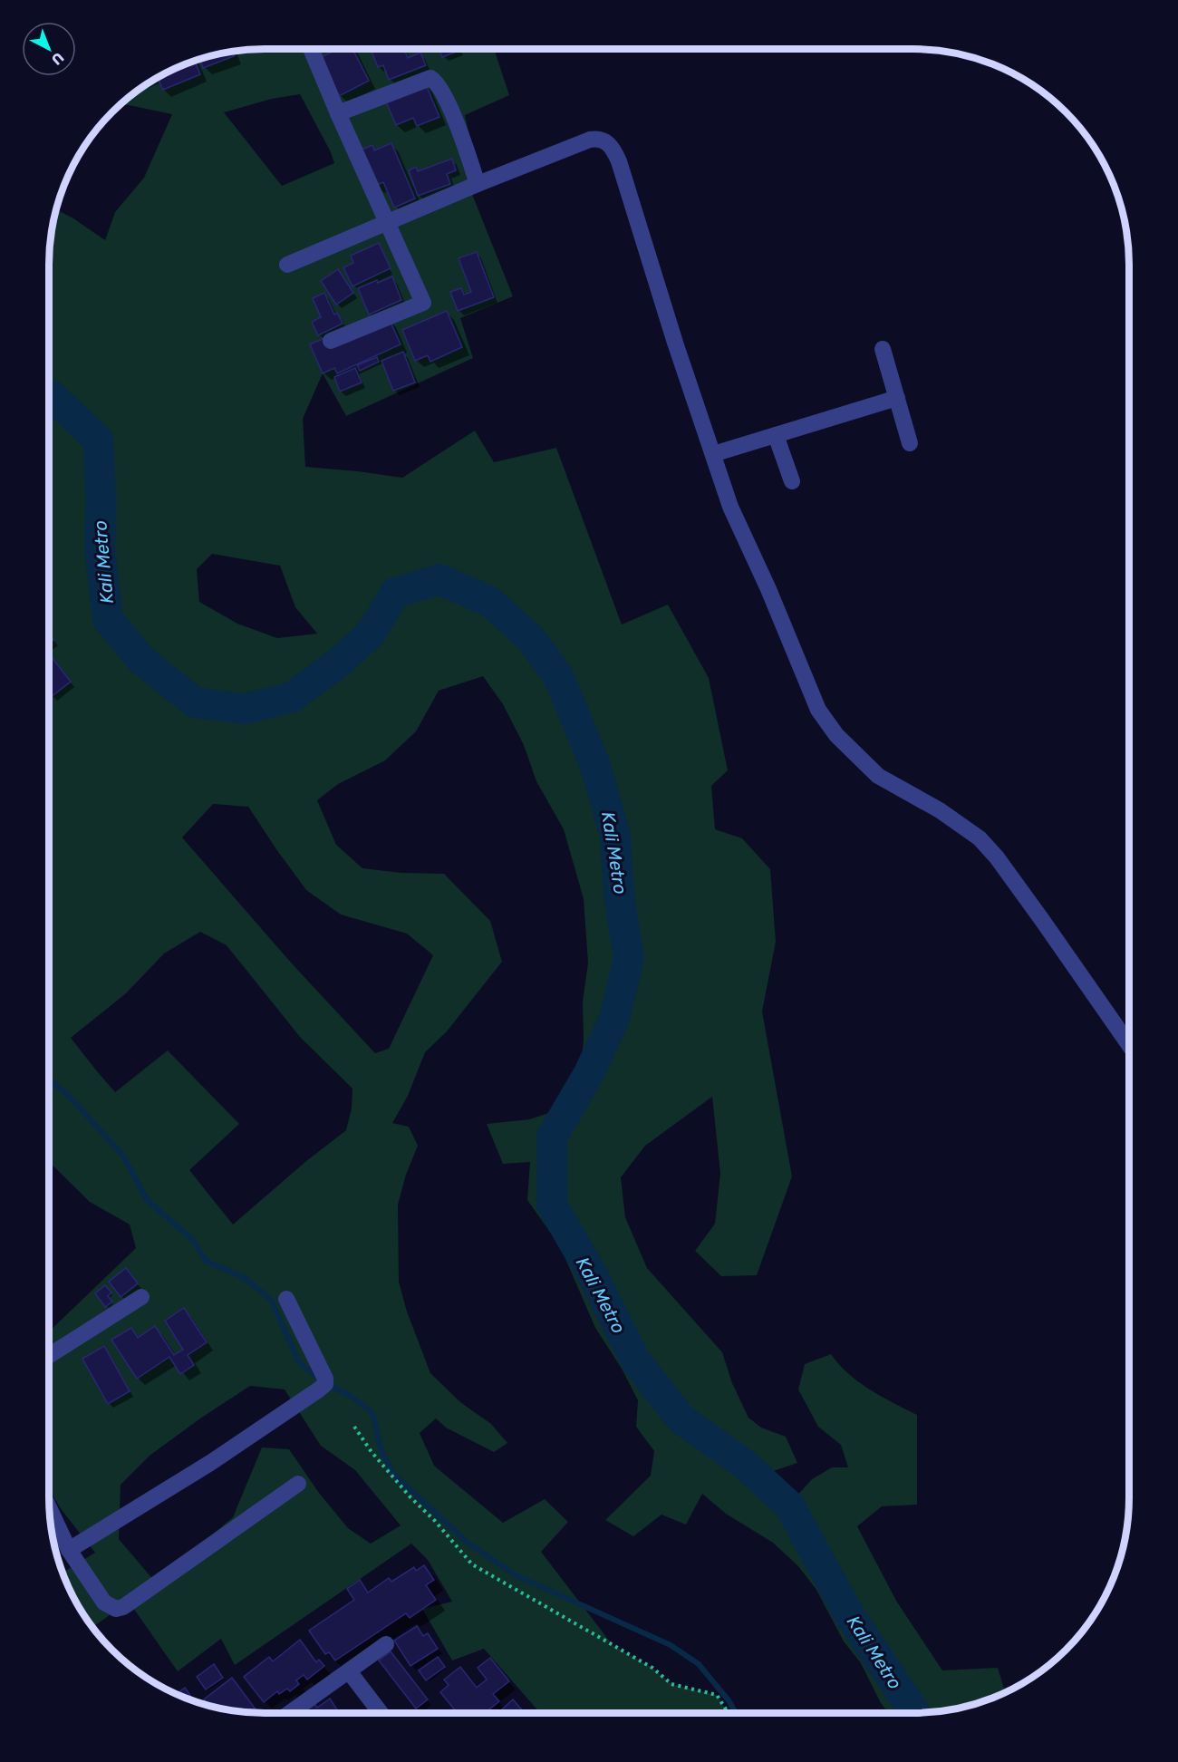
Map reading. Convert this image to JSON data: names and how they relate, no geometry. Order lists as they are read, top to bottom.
{
  "water": ["Kali Metro"],
  "north": "bottom right"
}
